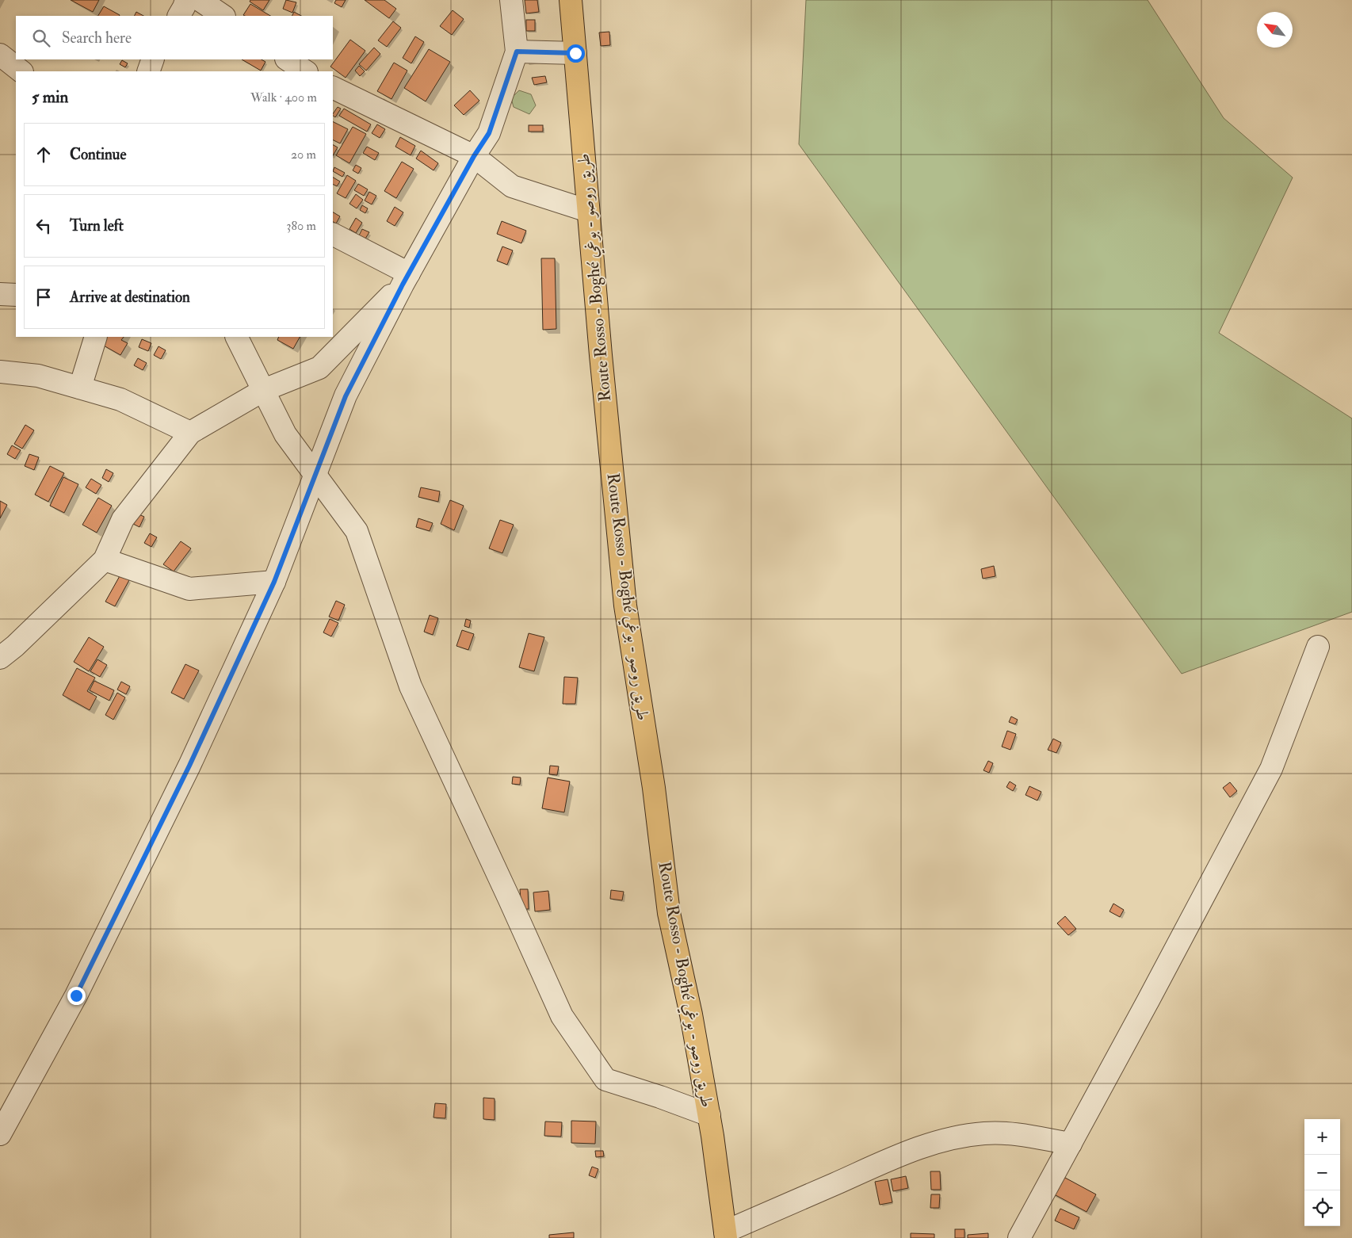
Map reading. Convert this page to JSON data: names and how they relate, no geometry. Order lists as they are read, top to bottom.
{
  "streets": {
    "highway": ["Route Rosso - Boghé طريق روصو - بوغي"]
  },
  "north": "top left",
  "page": {
    "search": "Search here",
    "heading": ["5 min", "Walk · 400 m"],
    "list": [
      ["Continue", "20 m"],
      ["Turn left", "380 m"],
      "Arrive at destination"
    ],
    "map_buttons": ["+", "−"]
  }
}
